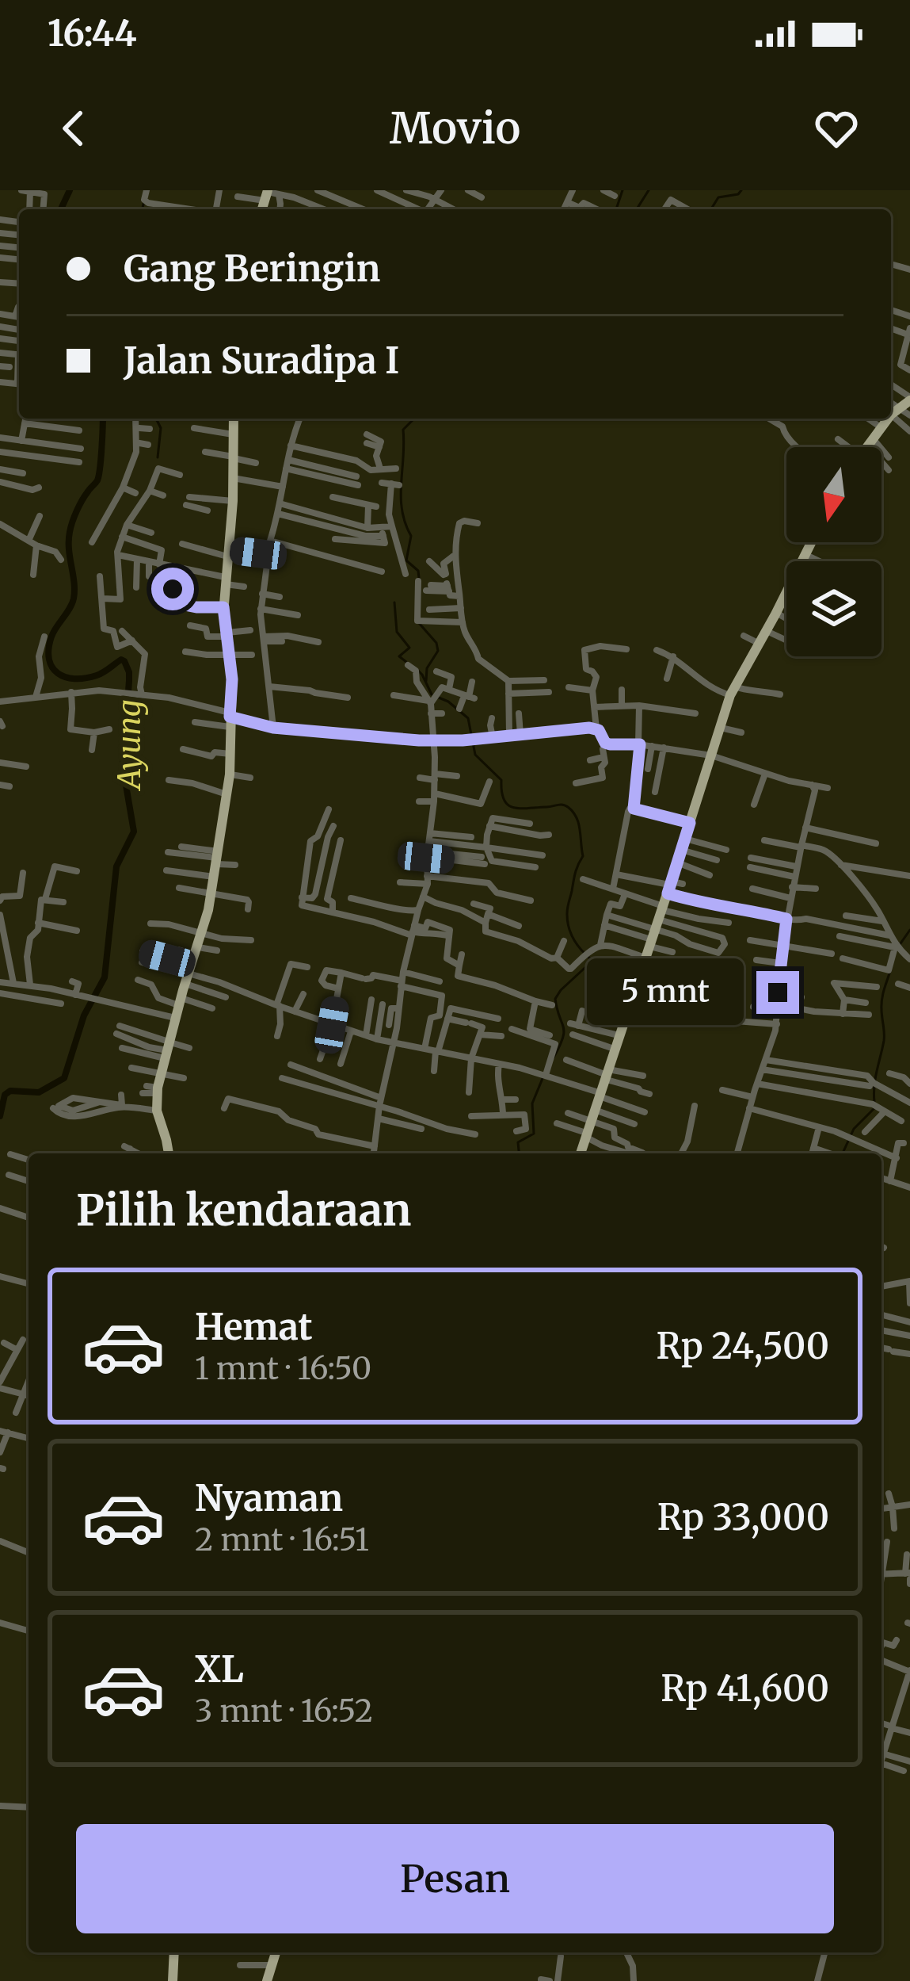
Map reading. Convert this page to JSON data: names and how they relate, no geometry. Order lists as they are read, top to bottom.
{
  "water": ["Ayung"],
  "north": "bottom",
  "page": {
    "status": "16:44",
    "header": "Movio",
    "banner": ["Gang Beringin", "Jalan Suradipa I"],
    "bubble": "5 mnt",
    "heading": "Pilih kendaraan",
    "list": [
      {
        "name": "Hemat",
        "note": "1 mnt · 16:50",
        "value": "Rp 24,500"
      },
      {
        "name": "Nyaman",
        "note": "2 mnt · 16:51",
        "value": "Rp 33,000"
      },
      {
        "name": "XL",
        "note": "3 mnt · 16:52",
        "value": "Rp 41,600"
      }
    ],
    "buttons": "Pesan"
  }
}
